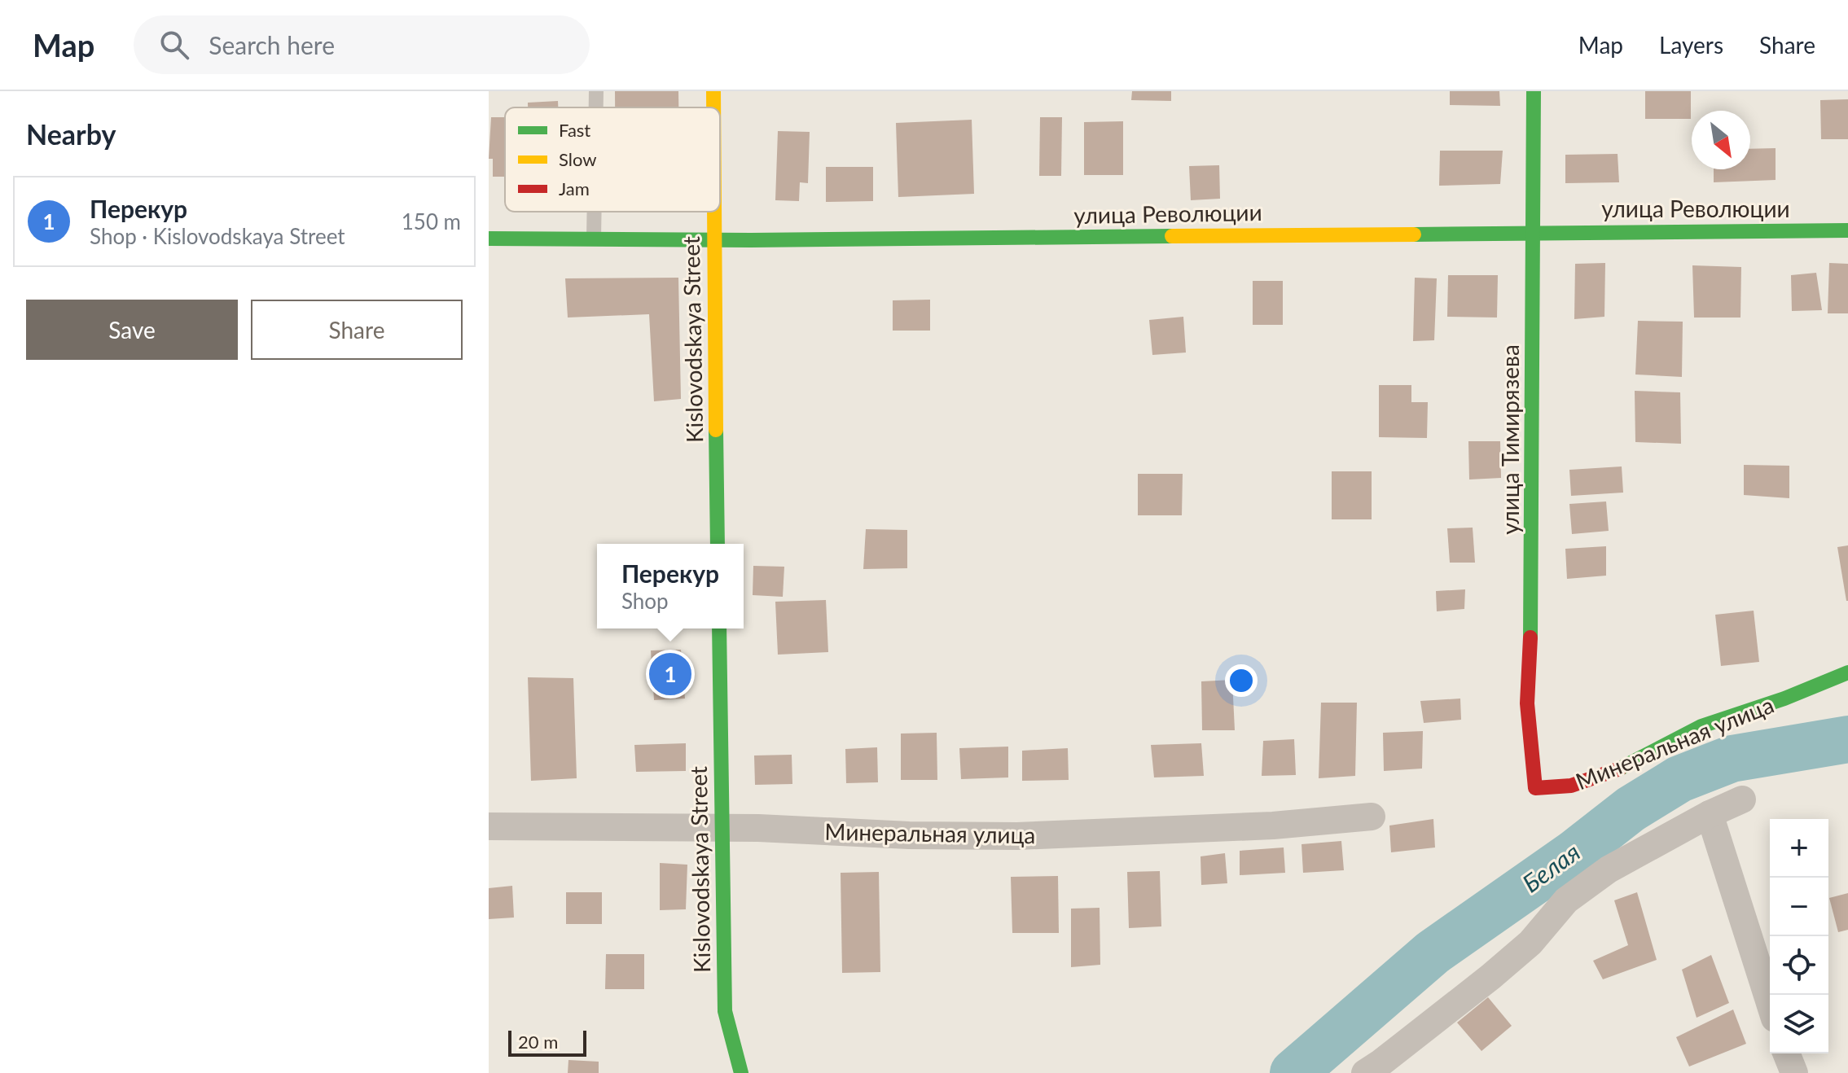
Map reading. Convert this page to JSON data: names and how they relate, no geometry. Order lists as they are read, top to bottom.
{
  "streets": {
    "street": [
      "улица Революции",
      "Kislovodskaya Street",
      "улица Тимирязева",
      "Минеральная улица"
    ]
  },
  "crossings": [
    ["улица Революции", "Kislovodskaya Street"],
    ["улица Революции", "улица Тимирязева"],
    ["Kislovodskaya Street", "Минеральная улица"],
    ["улица Тимирязева", "Минеральная улица"]
  ],
  "water": ["Белая"],
  "legend": ["Fast", "Slow", "Jam"],
  "scale_bar": "20 m",
  "north": "bottom right",
  "page": {
    "header": "Map",
    "search": "Search here",
    "nav": ["Map", "Layers", "Share"],
    "heading": "Nearby",
    "list": [
      {
        "mark": "1",
        "name": "Перекур",
        "note": "Shop · Kislovodskaya Street",
        "value": "150 m"
      }
    ],
    "buttons": ["Save", "Share"],
    "popup": ["Перекур", "Shop"],
    "pins": "1",
    "map_buttons": ["+", "−"],
    "scale": "20 m"
  }
}
